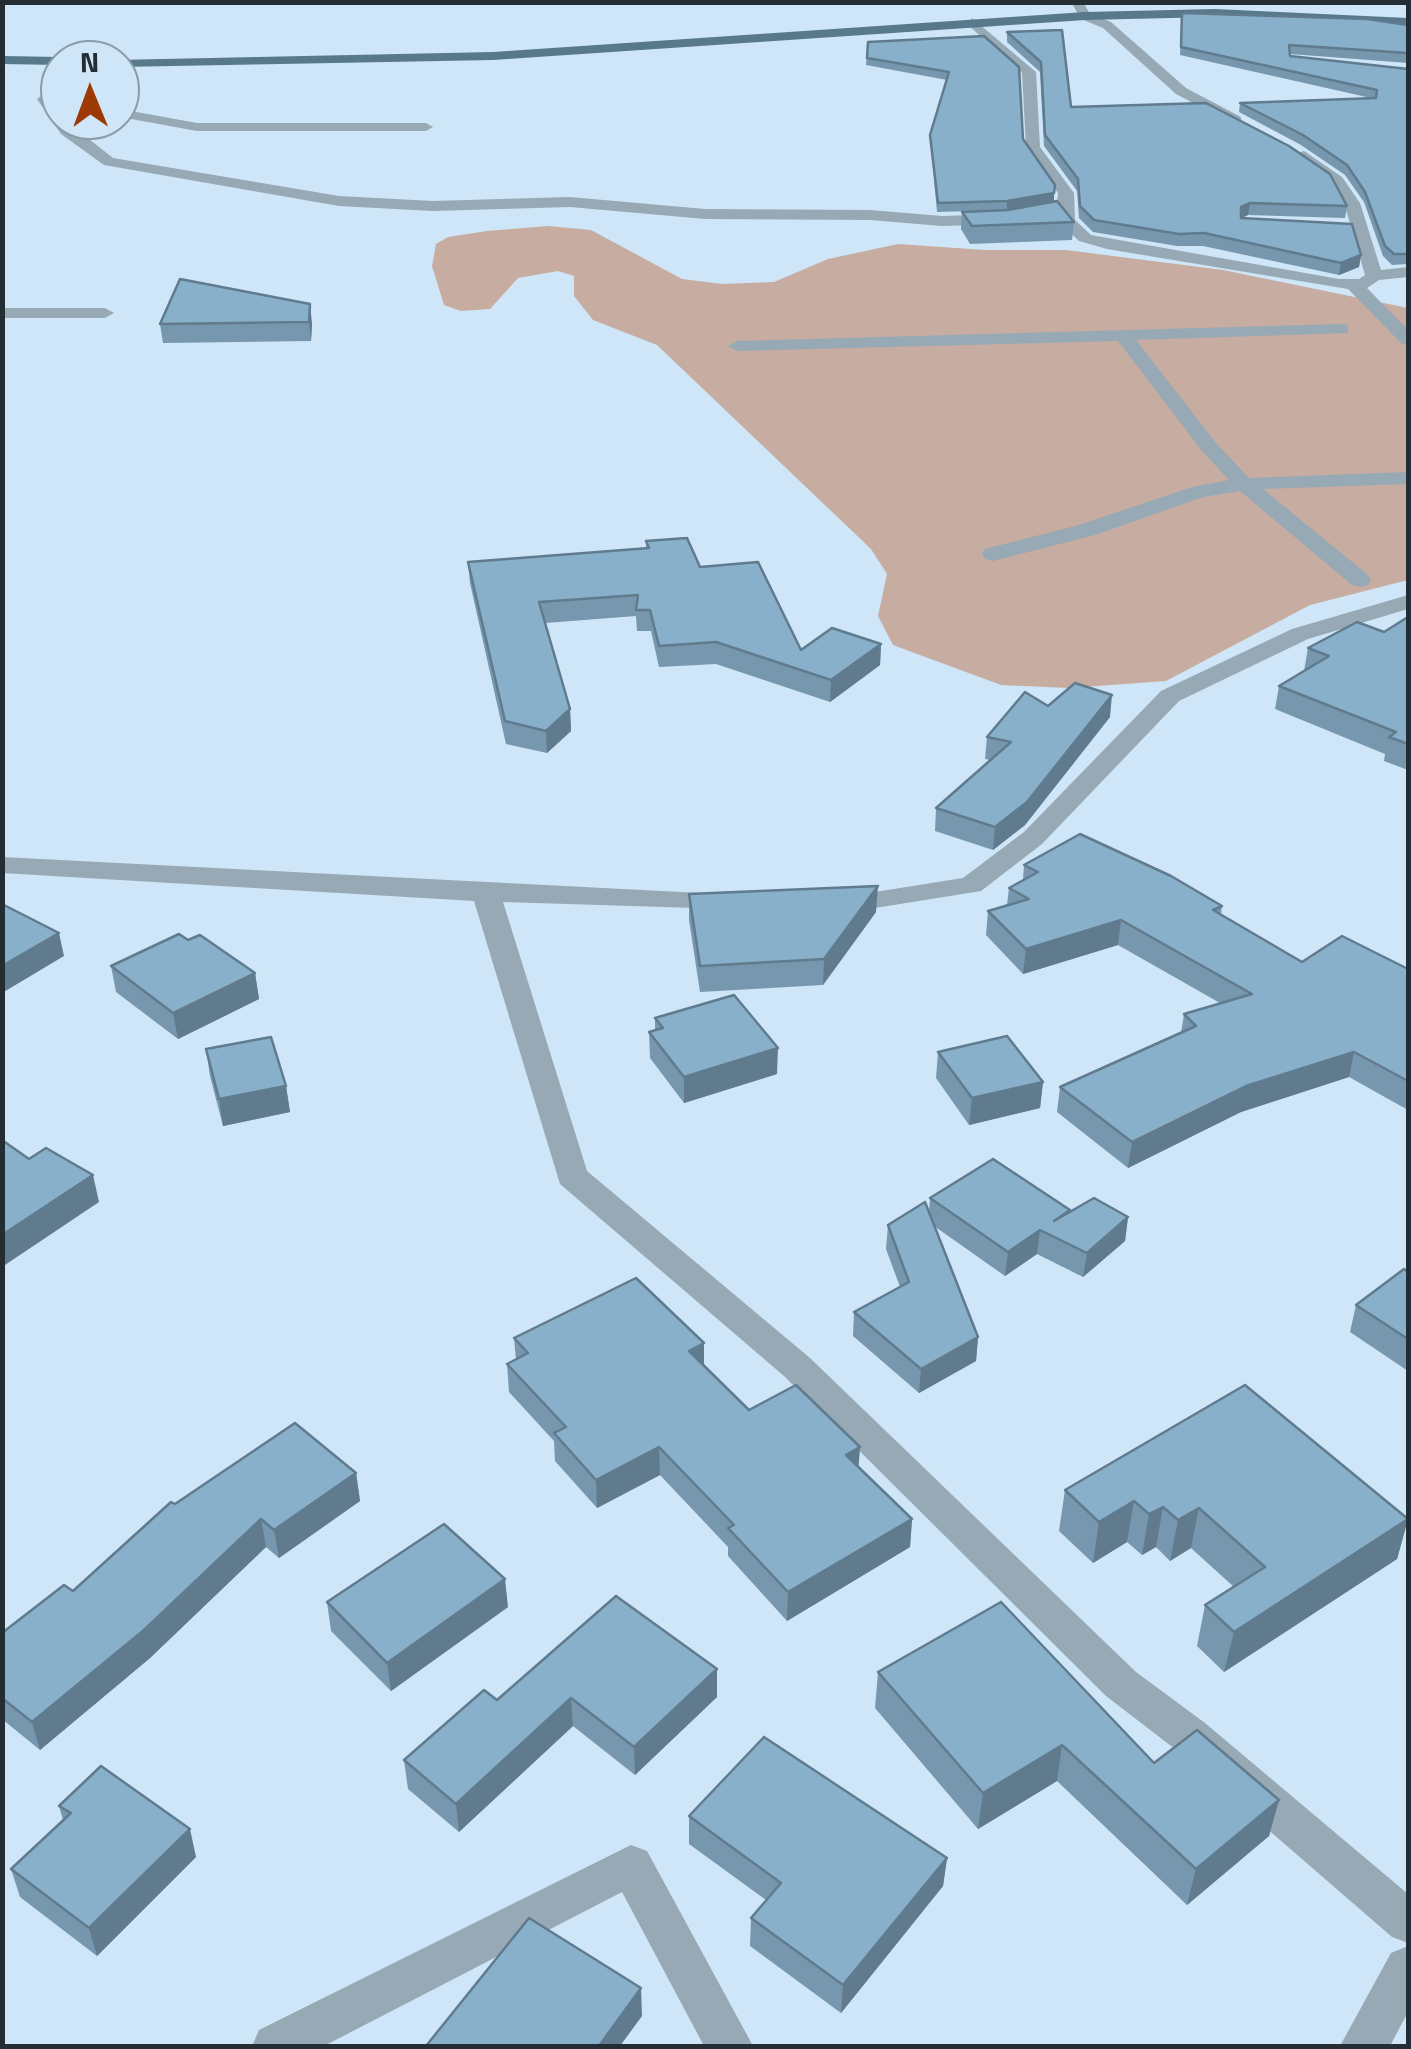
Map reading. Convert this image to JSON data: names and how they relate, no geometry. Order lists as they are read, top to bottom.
{
  "north": "top"
}
